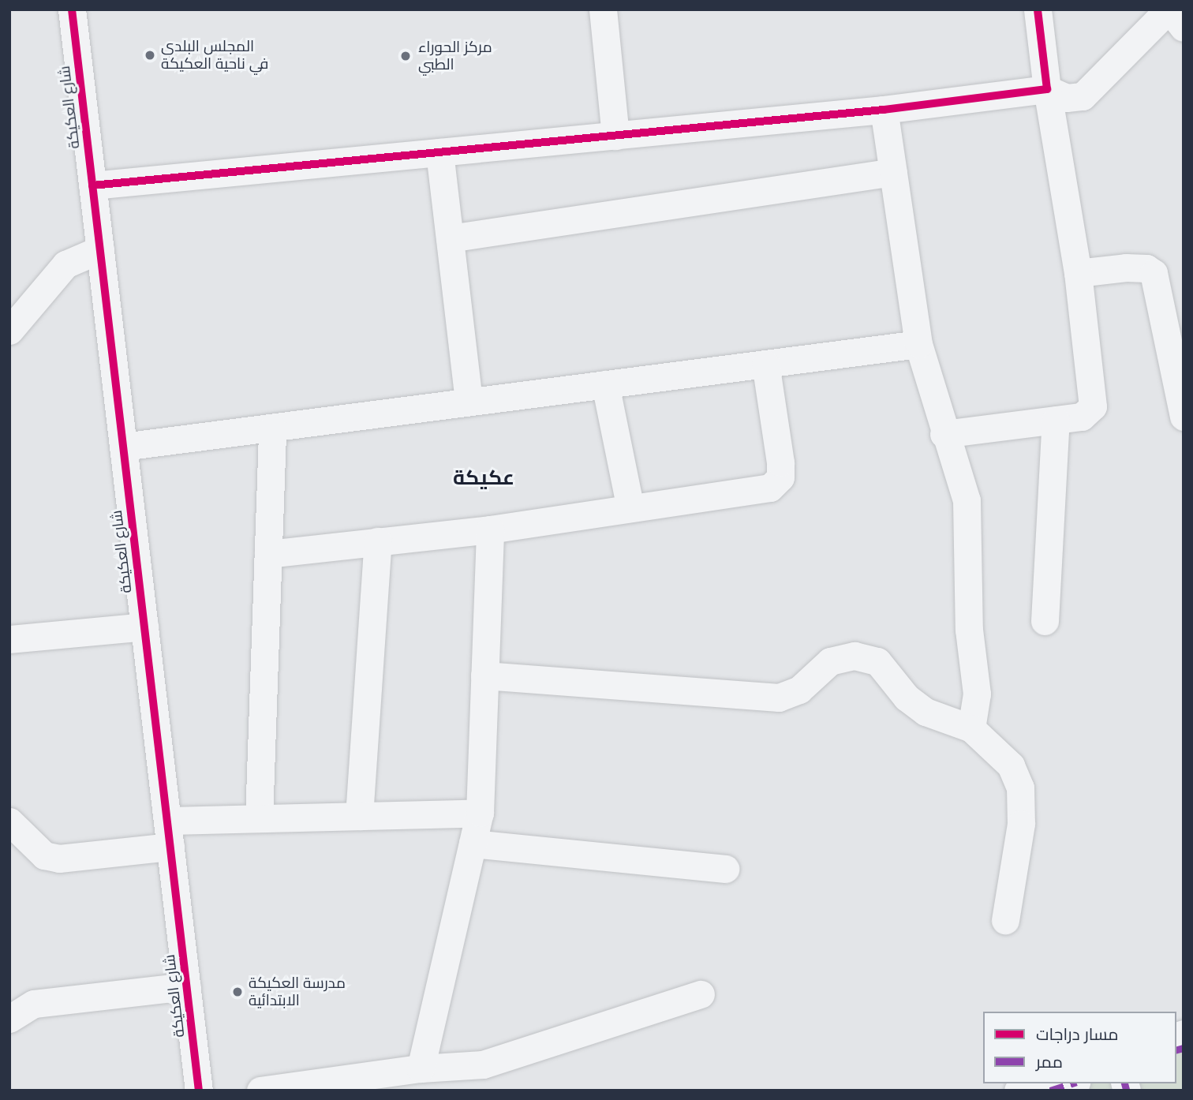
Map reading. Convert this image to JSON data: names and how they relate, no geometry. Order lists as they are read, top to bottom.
{
  "streets": {
    "street": ["شارع العكيكة"]
  },
  "districts": ["عكيكة"],
  "places": ["المجلس البلدي في ناحية العكيكة", "مركز الحوراء الطبي", "مدرسة العكيكة الابتدائية"],
  "legend": ["مسار دراجات", "ممر"]
}
